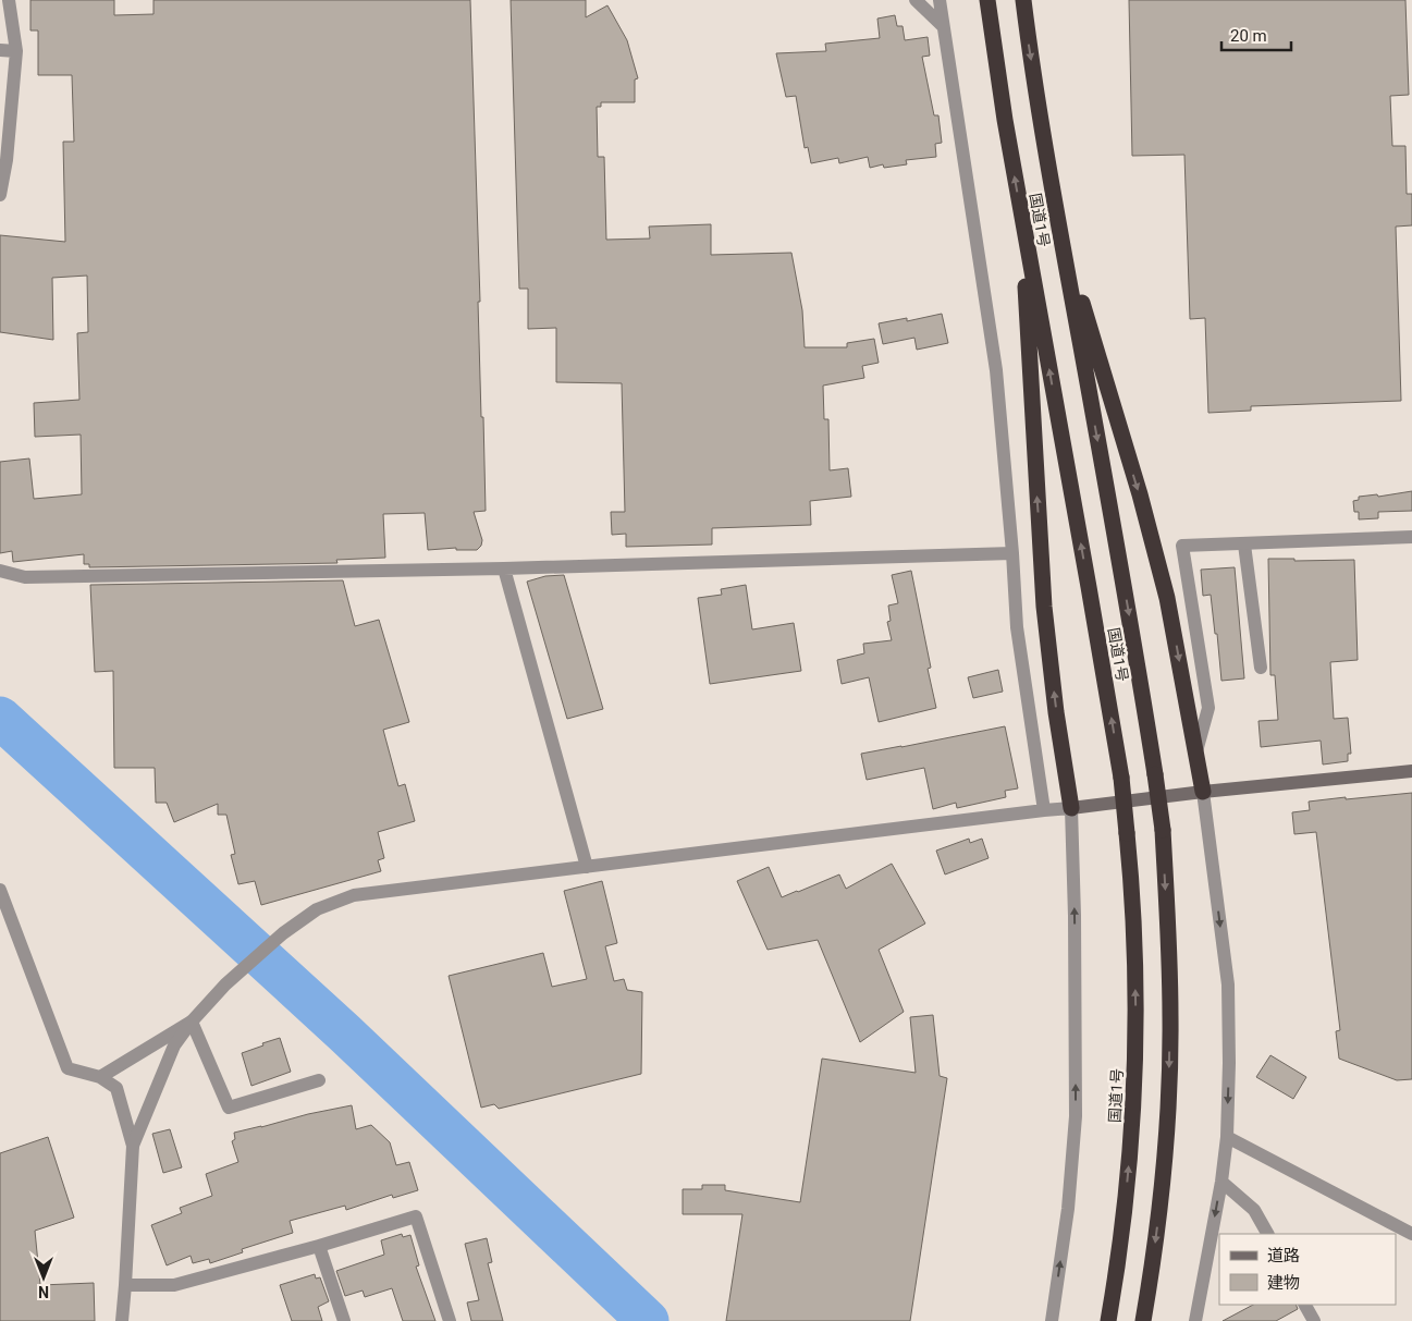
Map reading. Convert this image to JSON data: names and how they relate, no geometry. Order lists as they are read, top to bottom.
{
  "streets": {
    "highway": ["国道1号"]
  },
  "legend": ["道路", "建物"],
  "scale_bar": "20 m",
  "north": "bottom"
}
